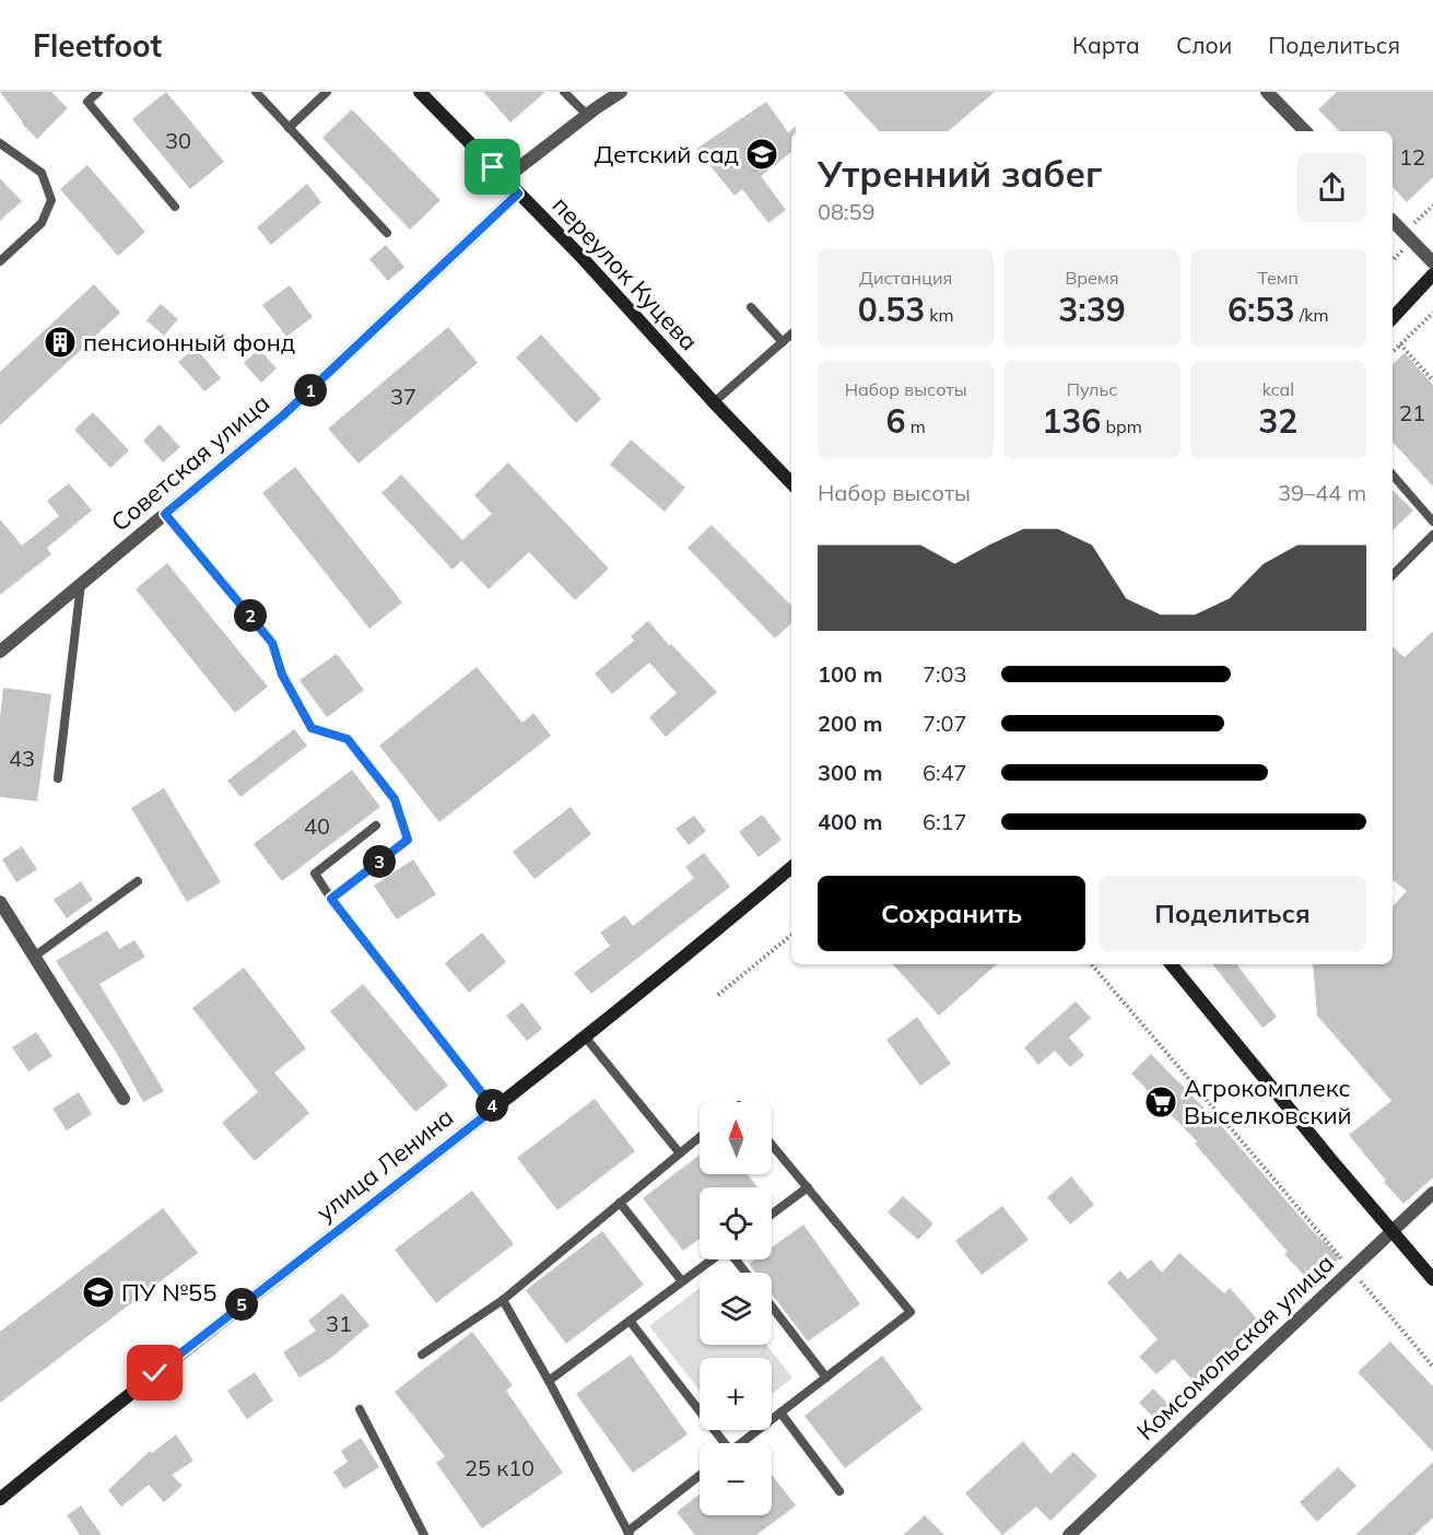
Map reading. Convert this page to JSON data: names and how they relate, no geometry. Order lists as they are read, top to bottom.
{
  "streets": {
    "street": [
      "переулок Куцева",
      "Советская улица",
      "улица Ленина",
      "Комсомольская улица"
    ]
  },
  "crossings": [
    ["переулок Куцева", "Советская улица"]
  ],
  "places": {
    "school or university": ["Детский сад", "ПУ №55"],
    "building": ["пенсионный фонд"],
    "supermarket": ["Агрокомплекс Выселковский"]
  },
  "house_numbers": [
    "30",
    "12",
    "37",
    "21",
    "43",
    "40",
    "31",
    "25 к10"
  ],
  "north": "top",
  "page": {
    "header": "Fleetfoot",
    "nav": ["Карта", "Слои", "Поделиться"],
    "heading": ["Утренний забег", "08:59"],
    "stats": [
      ["Дистанция", "0.53 km"],
      ["Время", "3:39"],
      ["Темп", "6:53 /km"],
      ["Набор высоты", "6 m"],
      ["Пульс", "136 bpm"],
      ["kcal", "32"]
    ],
    "pins": [
      "1",
      "2",
      "3",
      "4",
      "5"
    ],
    "chart": ["Набор высоты", "39–44 m"],
    "list": [
      {
        "name": "100 m",
        "note": "7:03"
      },
      {
        "name": "200 m",
        "note": "7:07"
      },
      {
        "name": "300 m",
        "note": "6:47"
      },
      {
        "name": "400 m",
        "note": "6:17"
      }
    ],
    "buttons": ["Сохранить", "Поделиться"],
    "map_buttons": ["+", "−"]
  }
}
